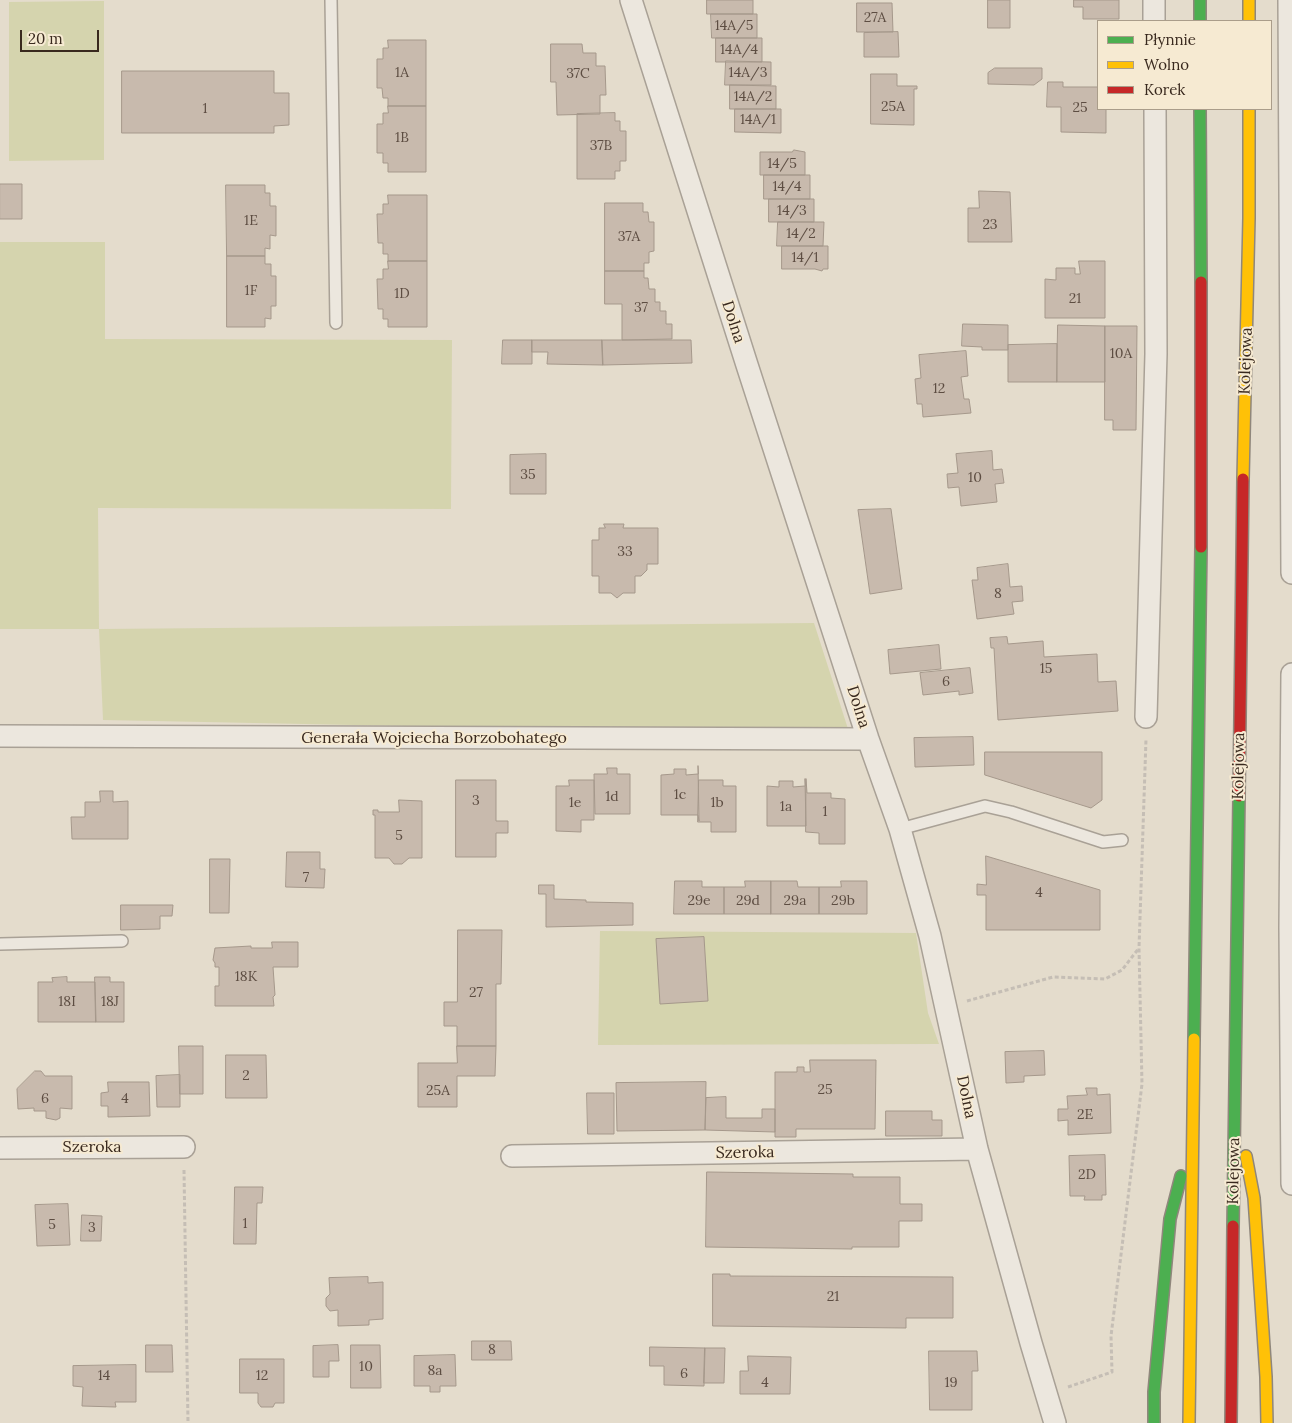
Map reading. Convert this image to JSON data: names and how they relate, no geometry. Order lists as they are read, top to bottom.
{
  "streets": {
    "highway": ["Kolejowa"],
    "street": ["Dolna", "Generała Wojciecha Borzobohatego", "Szeroka"]
  },
  "crossings": [
    ["Dolna", "Generała Wojciecha Borzobohatego"],
    ["Dolna", "Szeroka"]
  ],
  "house_numbers": [
    "27A",
    "14A/5",
    "14A/4",
    "1A",
    "14A/3",
    "37C",
    "14A/2",
    "25A",
    "25",
    "1",
    "14A/1",
    "1B",
    "37B",
    "14/5",
    "14/4",
    "14/3",
    "1E",
    "23",
    "14/2",
    "37A",
    "14/1",
    "1F",
    "1D",
    "21",
    "37",
    "10A",
    "12",
    "35",
    "10",
    "33",
    "8",
    "15",
    "6",
    "1c",
    "1d",
    "3",
    "1e",
    "1b",
    "1a",
    "1",
    "5",
    "7",
    "4",
    "29e",
    "29d",
    "29a",
    "29b",
    "18K",
    "27",
    "18I",
    "18J",
    "2",
    "25",
    "25A",
    "6",
    "4",
    "2E",
    "2D",
    "1",
    "5",
    "3",
    "21",
    "8",
    "10",
    "8a",
    "6",
    "14",
    "12",
    "4",
    "19"
  ],
  "legend": ["Płynnie", "Wolno", "Korek"],
  "scale_bar": "20 m"
}
